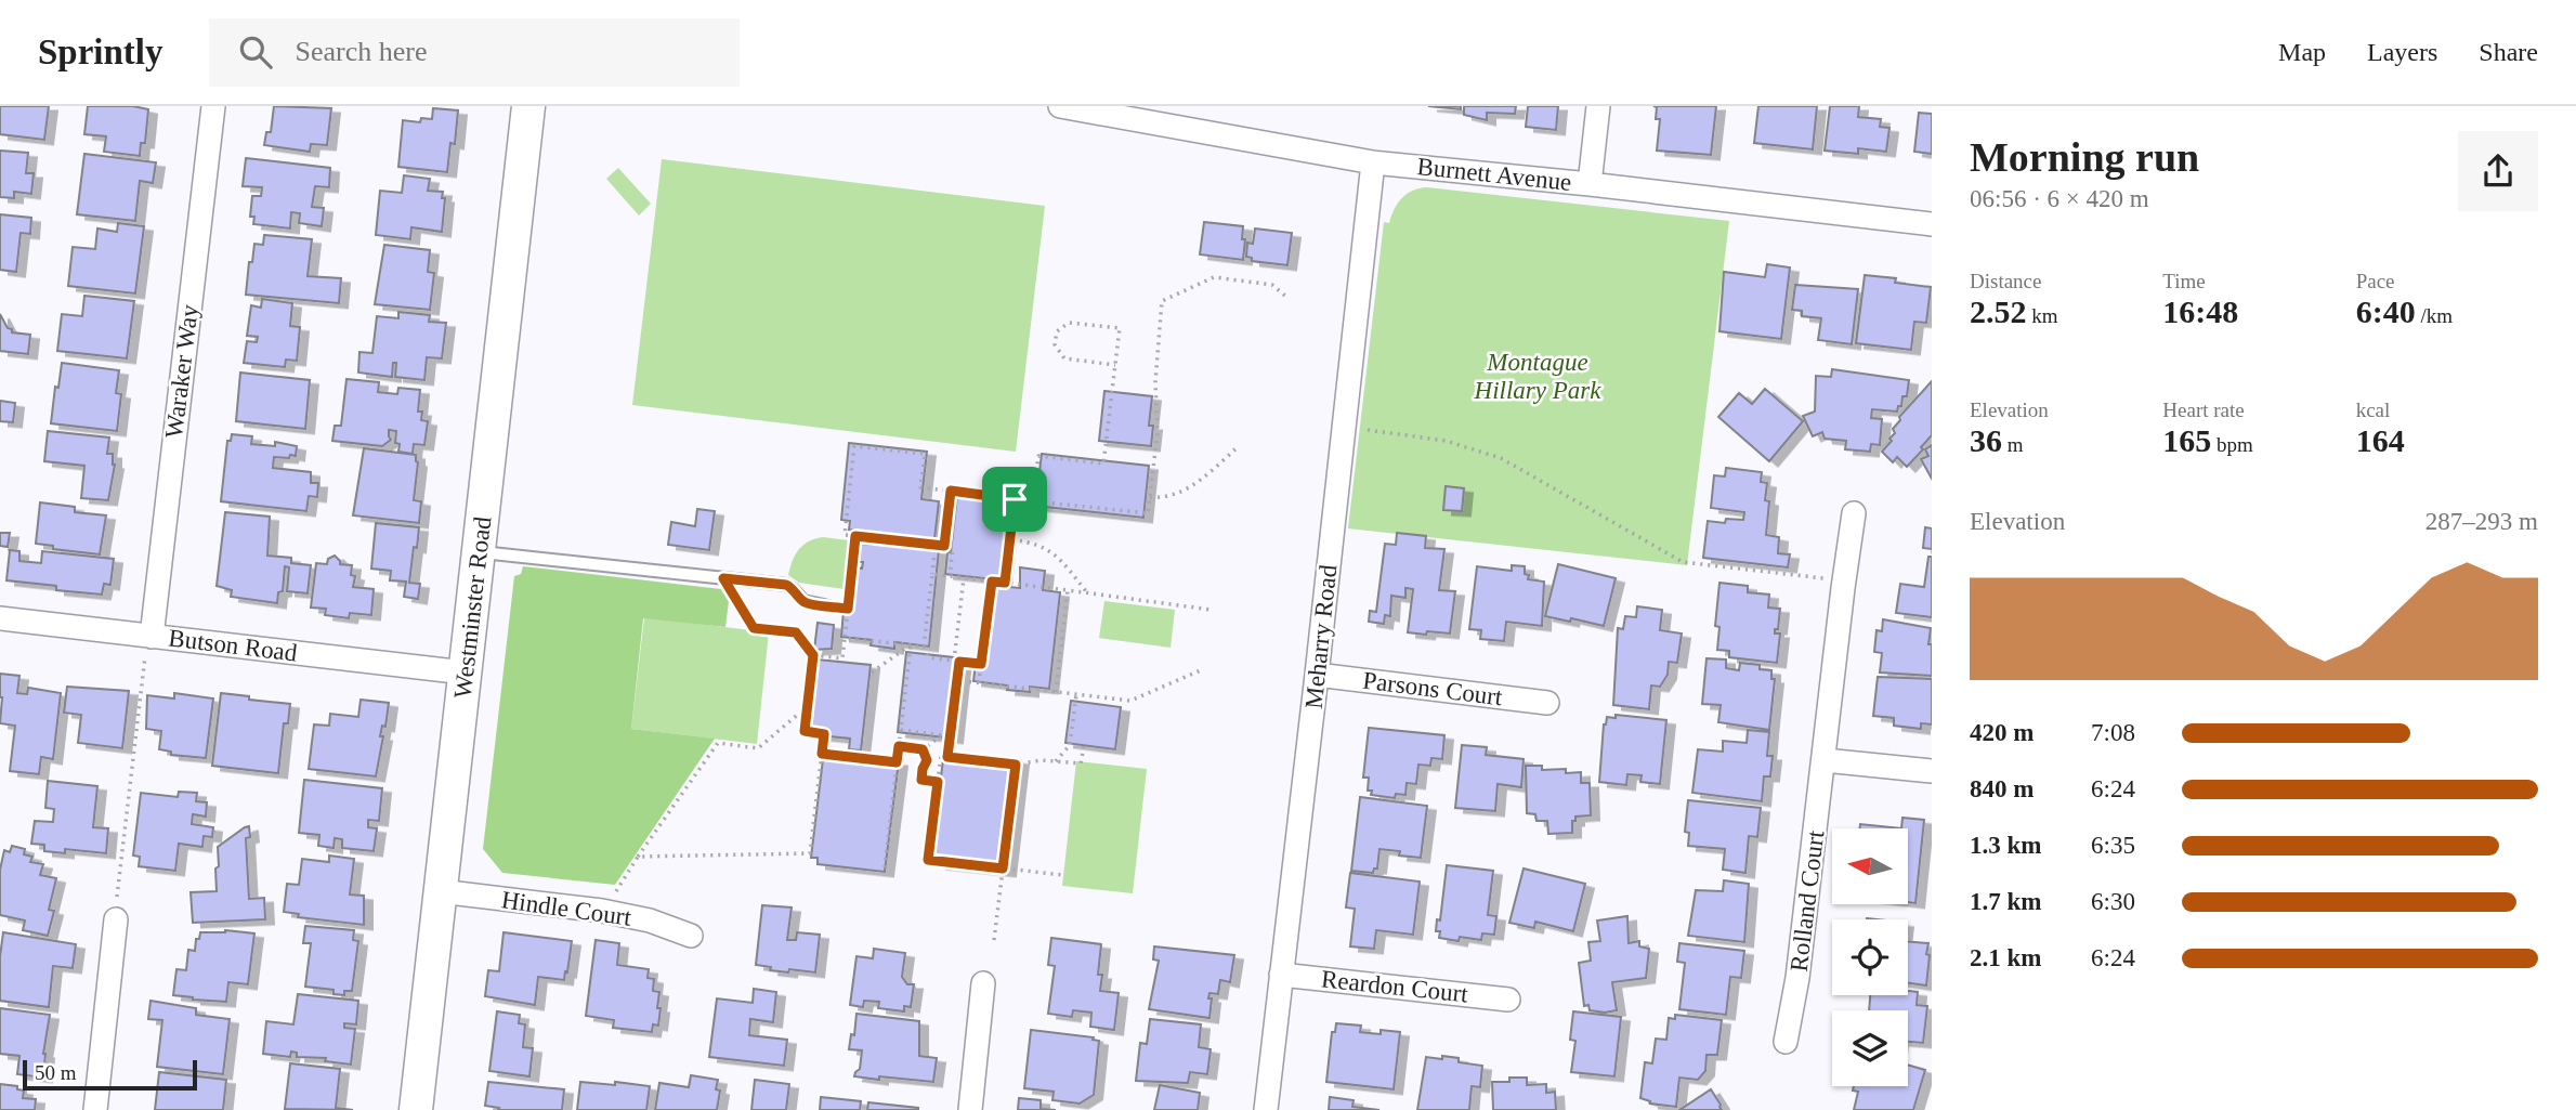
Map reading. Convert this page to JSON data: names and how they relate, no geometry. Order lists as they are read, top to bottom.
{
  "streets": {
    "main road": ["Westminster Road"],
    "street": [
      "Burnett Avenue",
      "Waraker Way",
      "Meharry Road",
      "Butson Road",
      "Parsons Court",
      "Rolland Court",
      "Hindle Court",
      "Reardon Court"
    ]
  },
  "crossings": [
    ["Burnett Avenue", "Meharry Road"],
    ["Waraker Way", "Butson Road"],
    ["Westminster Road", "Butson Road"],
    ["Westminster Road", "Hindle Court"],
    ["Meharry Road", "Parsons Court"],
    ["Meharry Road", "Reardon Court"]
  ],
  "parks": ["Montague Hillary Park"],
  "scale_bar": "50 m",
  "north": "left",
  "page": {
    "header": "Sprintly",
    "search": "Search here",
    "nav": ["Map", "Layers", "Share"],
    "heading": ["Morning run", "06:56 · 6 × 420 m"],
    "stats": [
      ["Distance", "2.52 km"],
      ["Time", "16:48"],
      ["Pace", "6:40 /km"],
      ["Elevation", "36 m"],
      ["Heart rate", "165 bpm"],
      ["kcal", "164"]
    ],
    "chart": ["Elevation", "287–293 m"],
    "list": [
      {
        "name": "420 m",
        "note": "7:08"
      },
      {
        "name": "840 m",
        "note": "6:24"
      },
      {
        "name": "1.3 km",
        "note": "6:35"
      },
      {
        "name": "1.7 km",
        "note": "6:30"
      },
      {
        "name": "2.1 km",
        "note": "6:24"
      }
    ],
    "scale": "50 m"
  }
}
